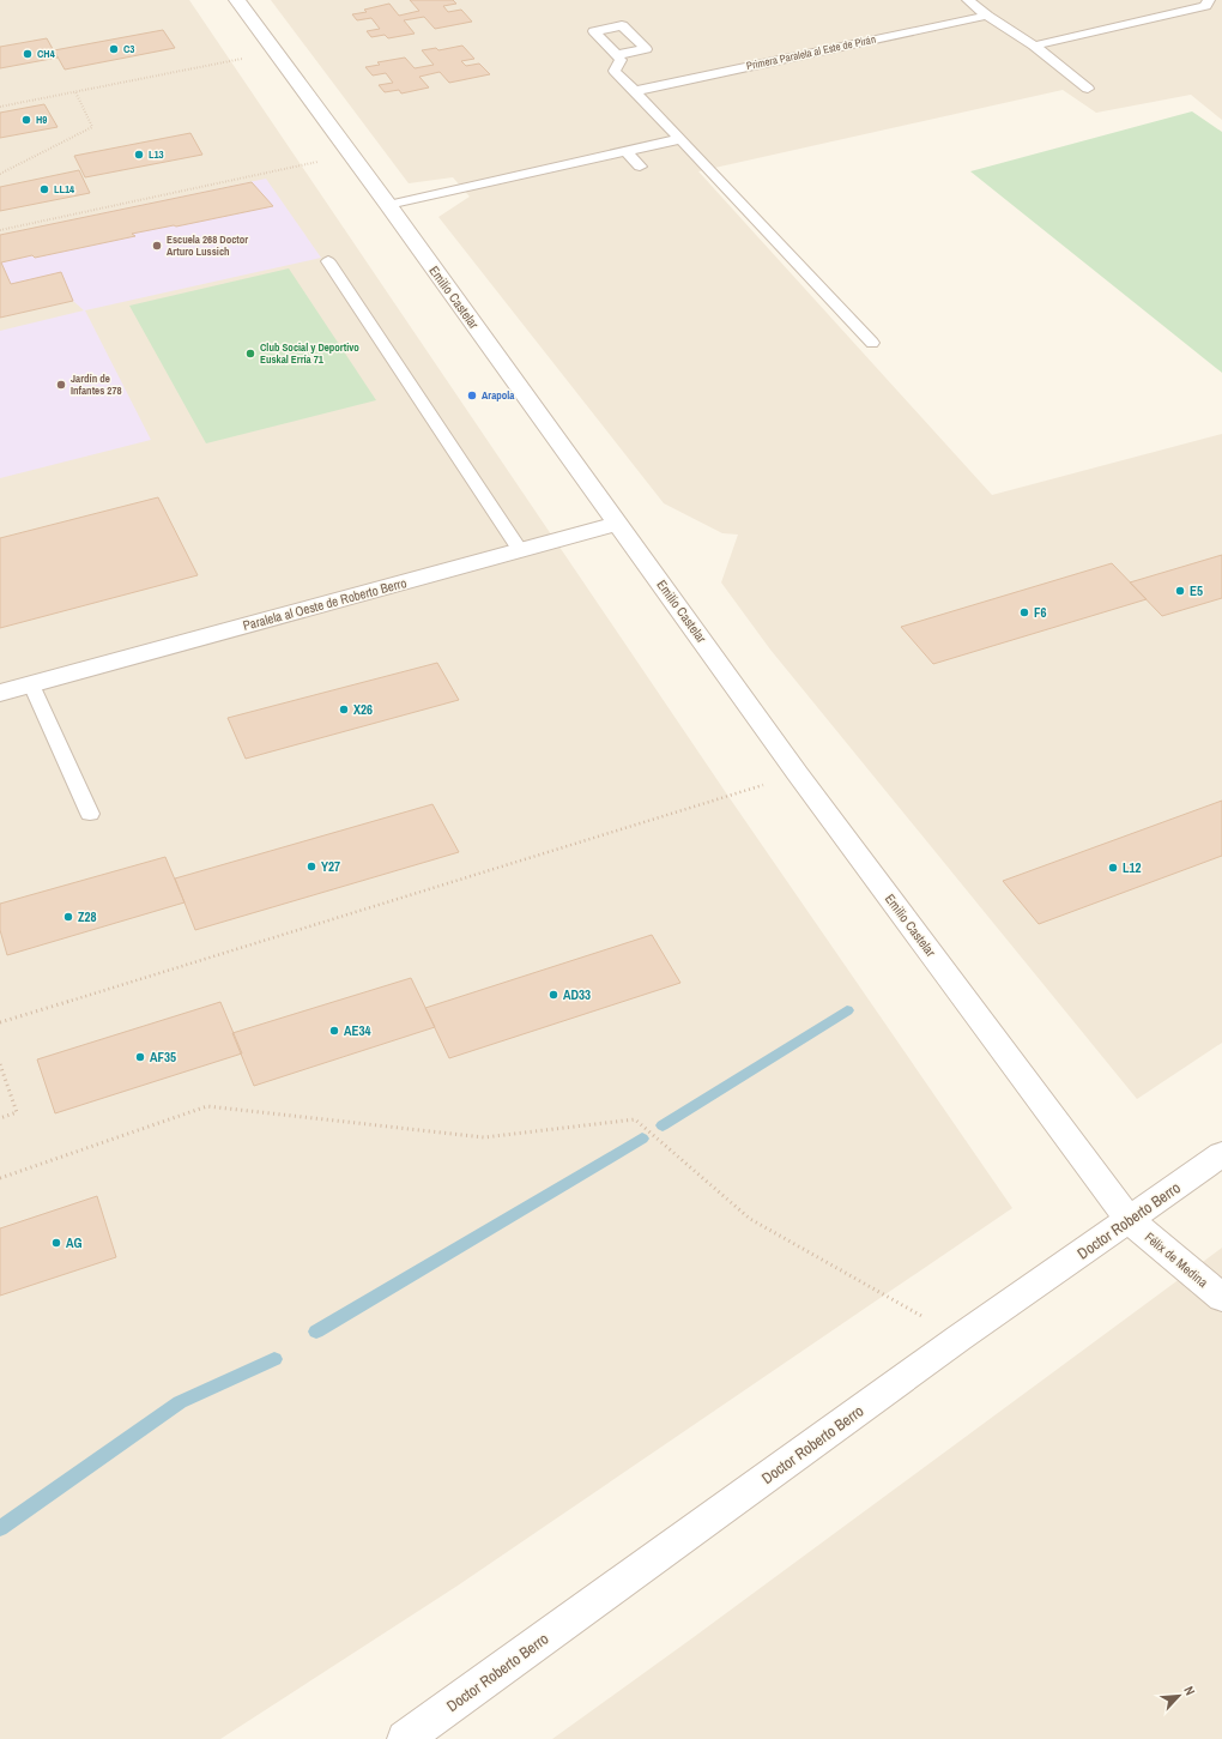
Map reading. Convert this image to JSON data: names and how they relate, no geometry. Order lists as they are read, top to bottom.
{
  "streets": {
    "street": [
      "Emilio Castelar",
      "Paralela al Oeste de Roberto Berro",
      "Doctor Roberto Berro",
      "Félix de Medina"
    ],
    "lane": ["Primera Paralela al Este de Pirán"]
  },
  "crossings": [
    ["Emilio Castelar", "Paralela al Oeste de Roberto Berro"],
    ["Emilio Castelar", "Doctor Roberto Berro"],
    ["Emilio Castelar", "Félix de Medina"],
    ["Doctor Roberto Berro", "Félix de Medina"]
  ],
  "places": [
    "C3",
    "CH4",
    "H9",
    "L13",
    "LL14",
    "Escuela 268 Doctor Arturo Lussich",
    "Club Social y Deportivo Euskal Erría 71",
    "Jardín de Infantes 278",
    "Arapola",
    "E5",
    "F6",
    "X26",
    "Y27",
    "L12",
    "Z28",
    "AD33",
    "AE34",
    "AF35",
    "AG"
  ],
  "north": "top right"
}
